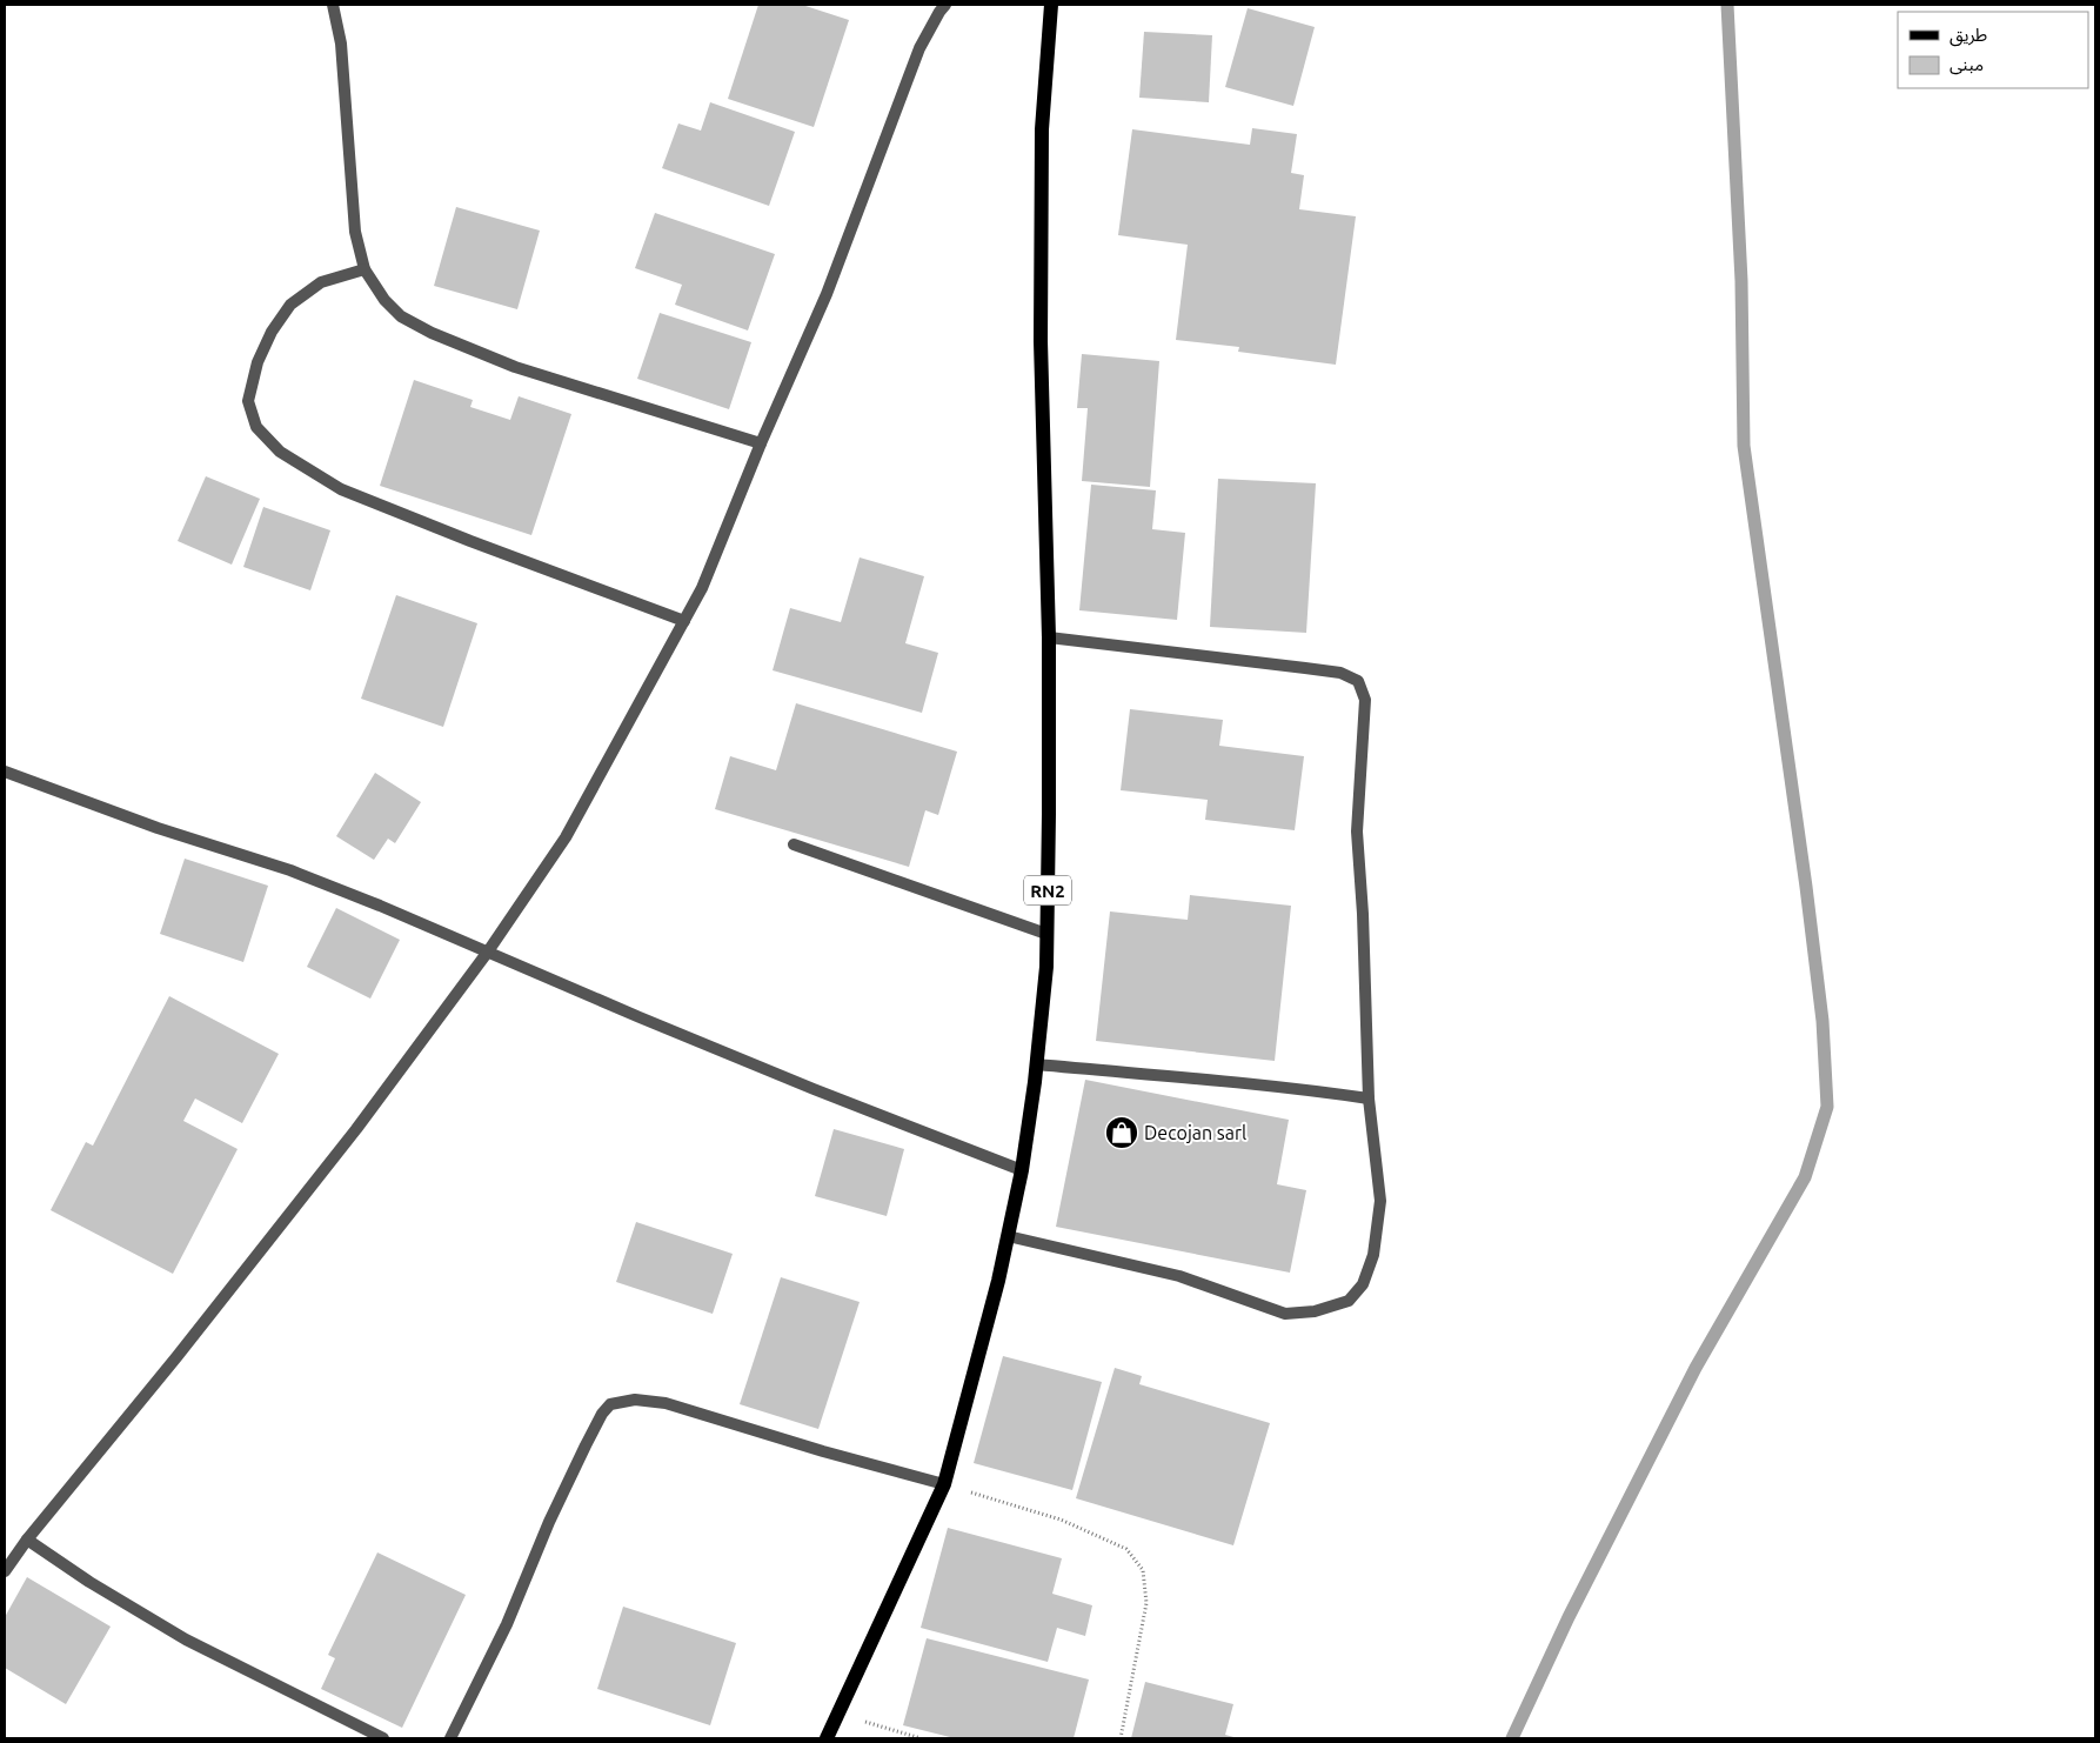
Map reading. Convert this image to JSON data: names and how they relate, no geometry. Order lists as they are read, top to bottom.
{
  "streets": {
    "main road": ["RN2"]
  },
  "places": {
    "shop": ["Decojan sarl"]
  },
  "legend": ["طريق", "مبنى"]
}
